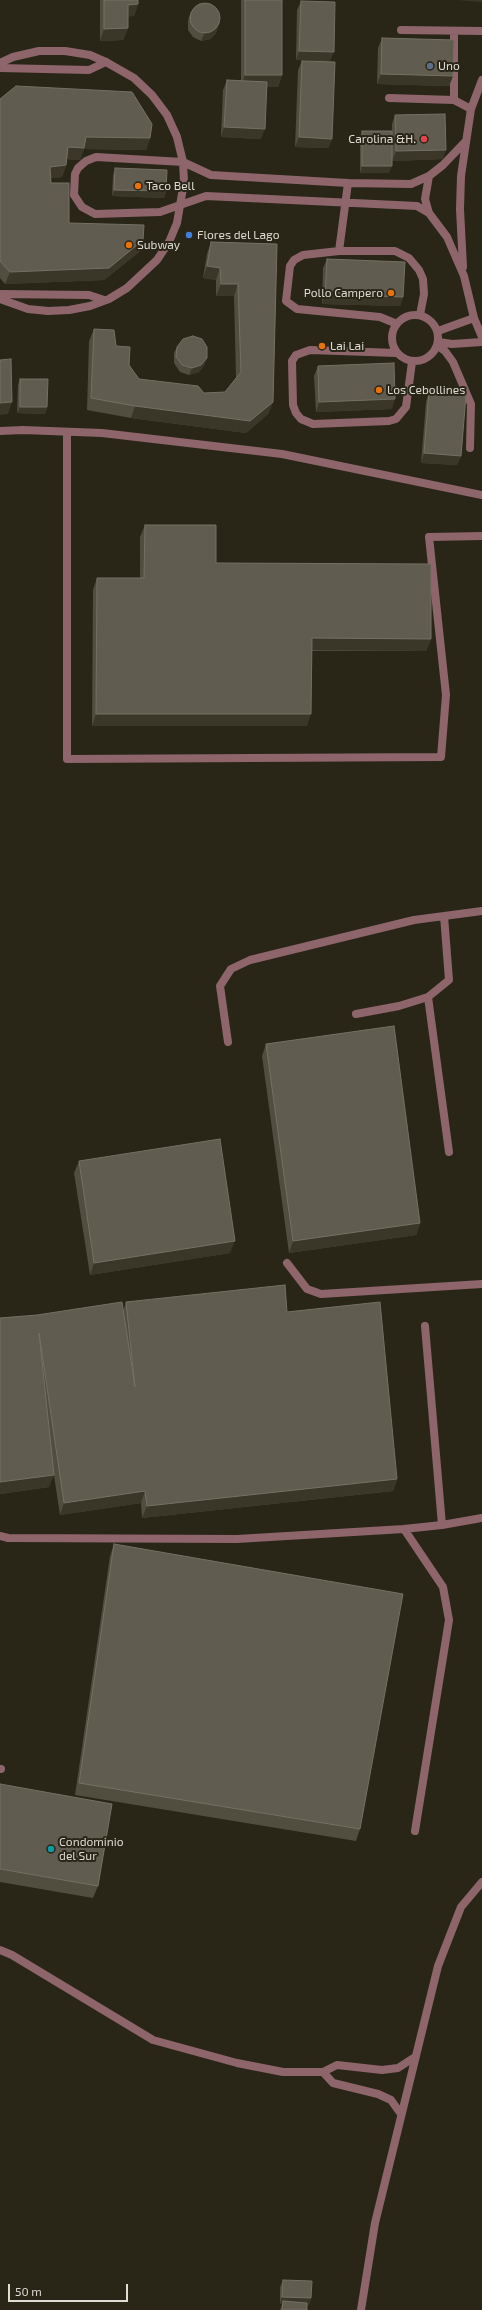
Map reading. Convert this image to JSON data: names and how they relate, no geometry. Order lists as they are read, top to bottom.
{
  "places": [
    "Uno",
    "Carolina &H.",
    "Taco Bell",
    "Flores del Lago",
    "Subway",
    "Pollo Campero",
    "Lai Lai",
    "Los Cebollines",
    "Condominio del Sur"
  ],
  "scale_bar": "50 m"
}
